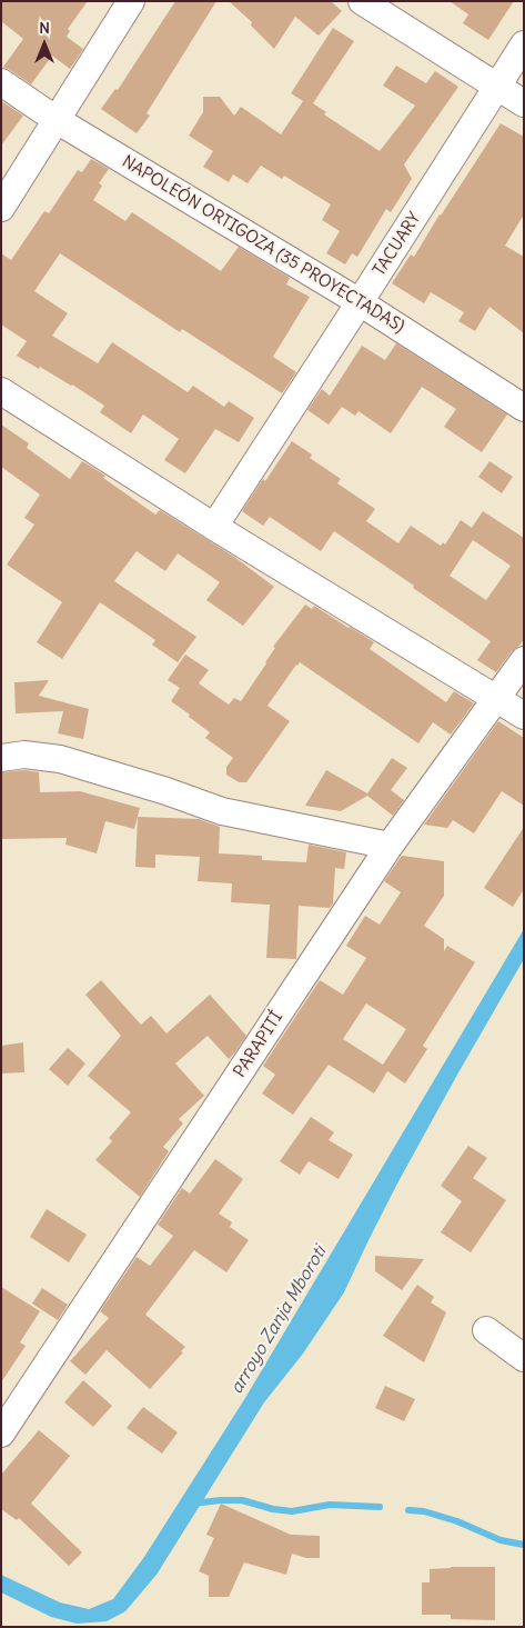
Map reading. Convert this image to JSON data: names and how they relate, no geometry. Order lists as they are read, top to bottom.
{
  "streets": {
    "street": ["NAPOLEÓN ORTIGOZA (35 PROYECTADAS)", "TACUARY", "PARAPITÍ"]
  },
  "crossings": [
    ["NAPOLEÓN ORTIGOZA (35 PROYECTADAS)", "TACUARY"]
  ],
  "water": ["arroyo Zanja Mboroti"],
  "north": "top"
}
